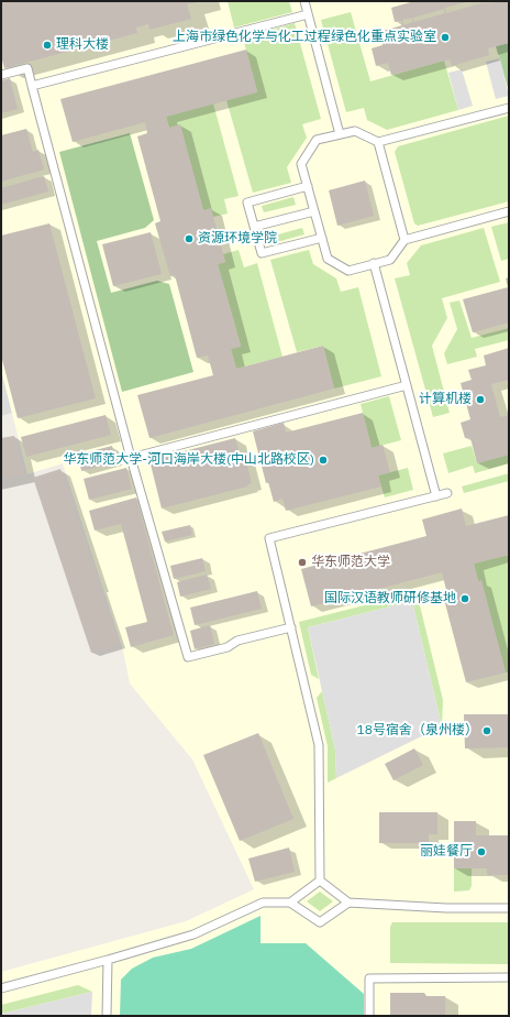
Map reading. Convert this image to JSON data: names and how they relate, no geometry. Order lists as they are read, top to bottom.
{
  "places": [
    "上海市绿色化学与化工过程绿色化重点实验室",
    "理科大楼",
    "资源环境学院",
    "计算机楼",
    "华东师范大学-河口海岸大楼(中山北路校区)",
    "华东师范大学",
    "国际汉语教师研修基地",
    "18号宿舍（泉州楼）",
    "丽娃餐厅"
  ]
}
